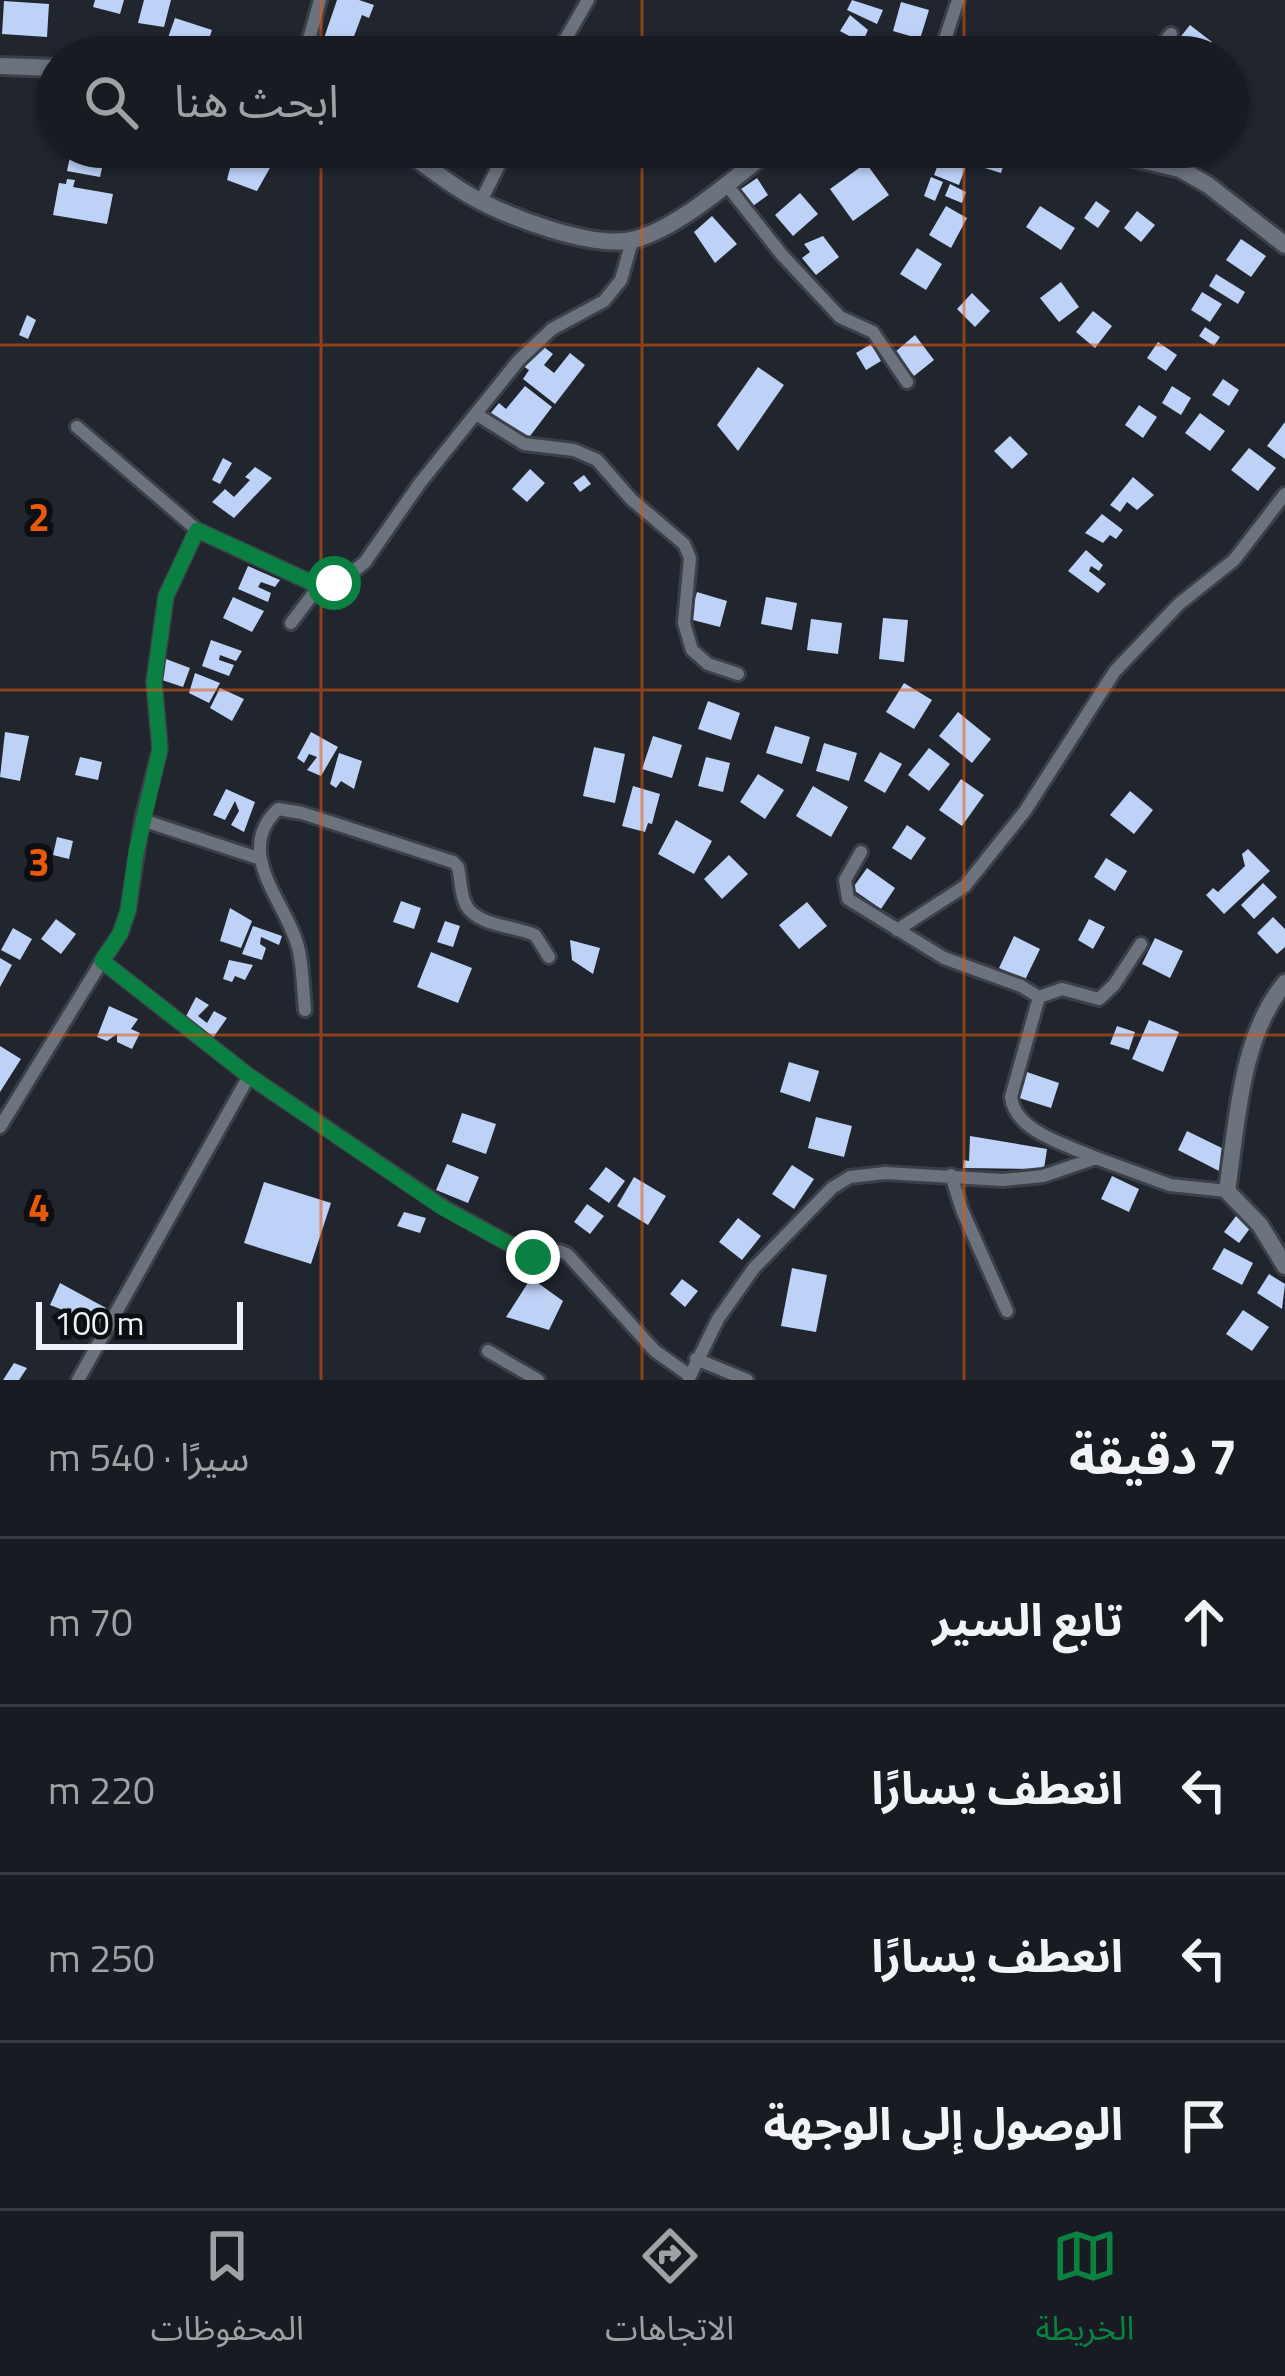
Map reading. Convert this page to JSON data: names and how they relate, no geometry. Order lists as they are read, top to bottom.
{
  "scale_bar": "100 m",
  "page": {
    "search": "ابحث هنا",
    "scale": "100 m",
    "heading": ["7 دقيقة", "سيرًا · 540 m"],
    "list": [
      ["تابع السير", "70 m"],
      ["انعطف يسارًا", "220 m"],
      ["انعطف يسارًا", "250 m"],
      "الوصول إلى الوجهة"
    ],
    "nav": ["الخريطة", "الاتجاهات", "المحفوظات"]
  },
  "grid": {
    "rows": ["2", "3", "4"]
  }
}
